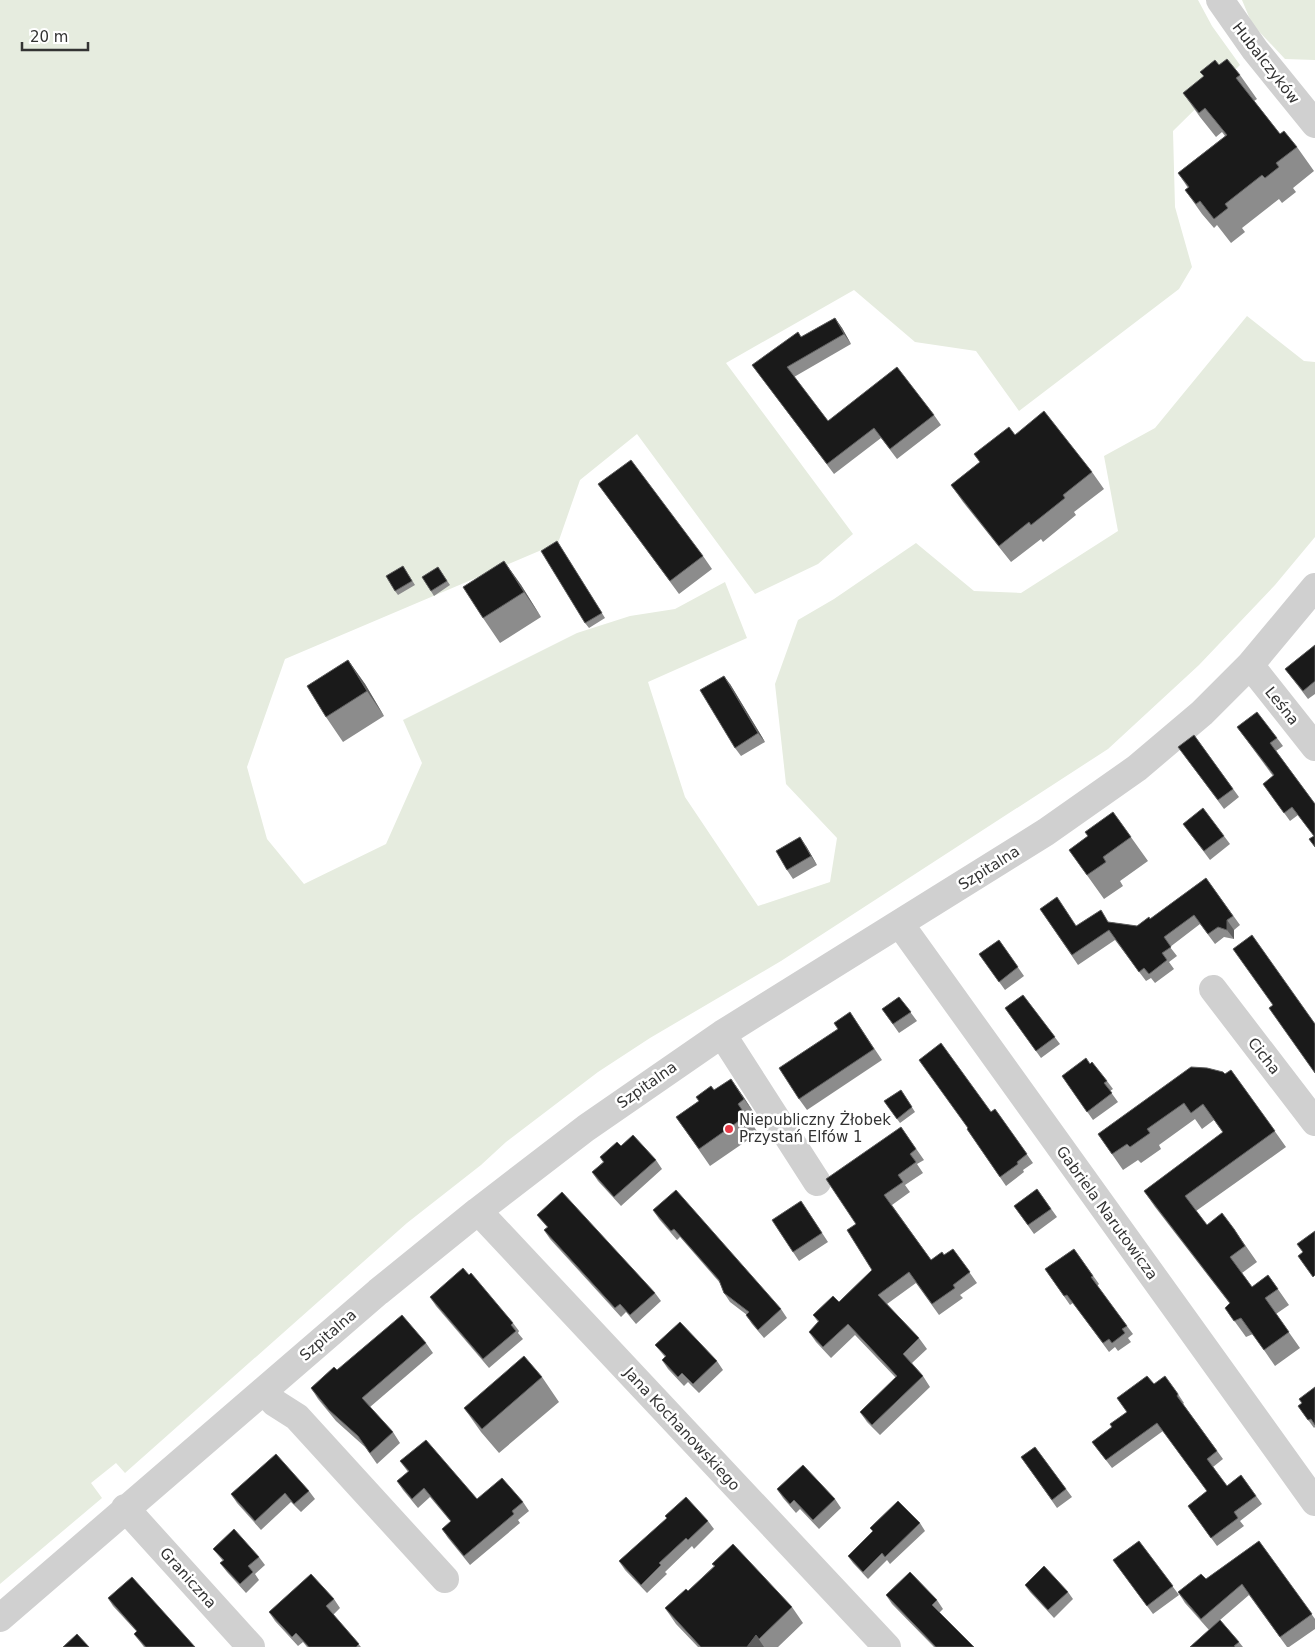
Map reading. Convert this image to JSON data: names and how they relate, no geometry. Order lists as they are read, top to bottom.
{
  "streets": {
    "street": [
      "Hubalczyków",
      "Leśna",
      "Szpitalna",
      "Cicha",
      "Gabriela Narutowicza",
      "Jana Kochanowskiego",
      "Graniczna"
    ]
  },
  "crossings": [
    ["Leśna", "Szpitalna"],
    ["Szpitalna", "Gabriela Narutowicza"],
    ["Szpitalna", "Jana Kochanowskiego"],
    ["Szpitalna", "Graniczna"]
  ],
  "places": ["Niepubliczny Żłobek Przystań Elfów 1"],
  "scale_bar": "20 m"
}
